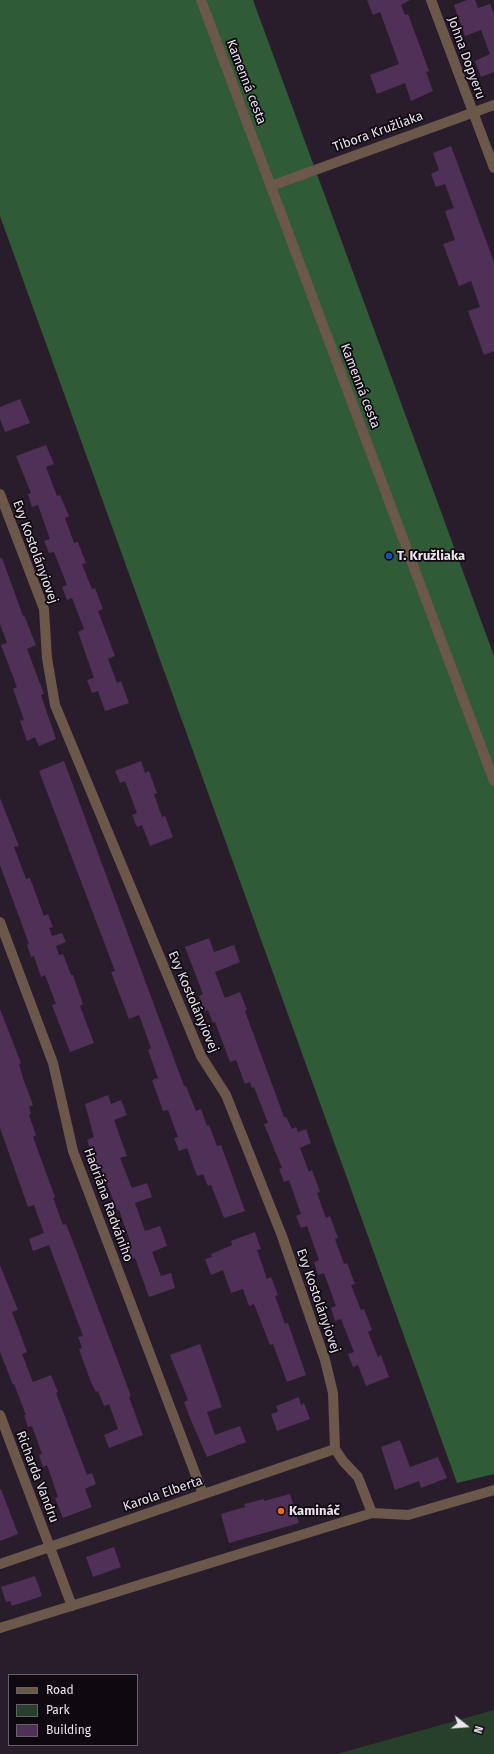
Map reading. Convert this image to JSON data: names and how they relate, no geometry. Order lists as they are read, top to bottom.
{
  "streets": {
    "street": [
      "Johna Dopyeru",
      "Kamenná cesta",
      "Tibora Kružliaka",
      "Evy Kostolányiovej",
      "Hadriána Radvániho",
      "Richarda Vandru",
      "Karola Elberta"
    ]
  },
  "crossings": [
    ["Johna Dopyeru", "Tibora Kružliaka"],
    ["Kamenná cesta", "Tibora Kružliaka"],
    ["Evy Kostolányiovej", "Karola Elberta"],
    ["Hadriána Radvániho", "Karola Elberta"],
    ["Richarda Vandru", "Karola Elberta"]
  ],
  "places": ["T. Kružliaka", "Kamináč"],
  "legend": ["Road", "Park", "Building"],
  "north": "right"
}
